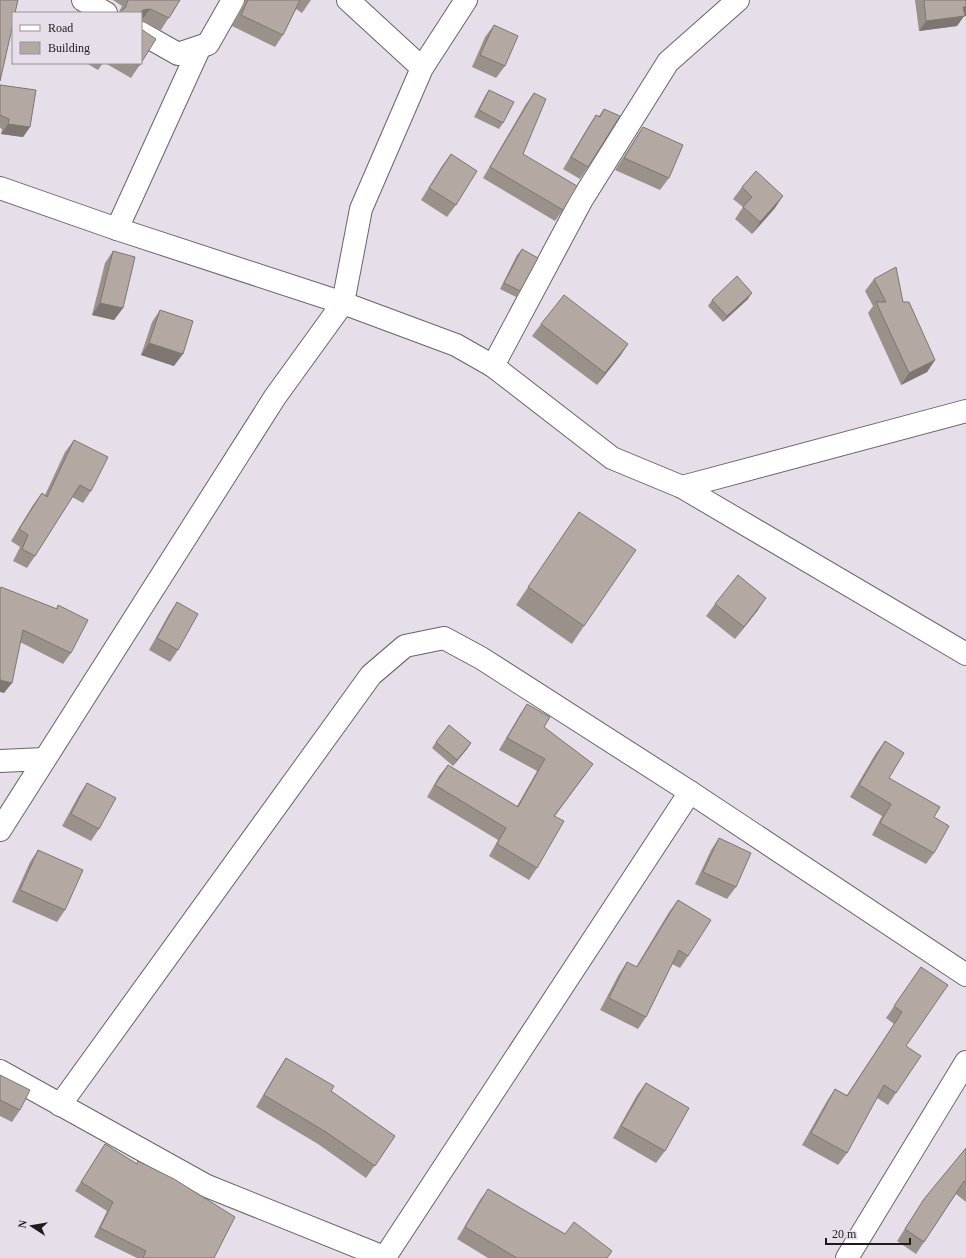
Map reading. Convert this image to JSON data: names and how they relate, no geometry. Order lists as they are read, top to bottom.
{
  "legend": ["Road", "Building"],
  "scale_bar": "20 m",
  "north": "left"
}
